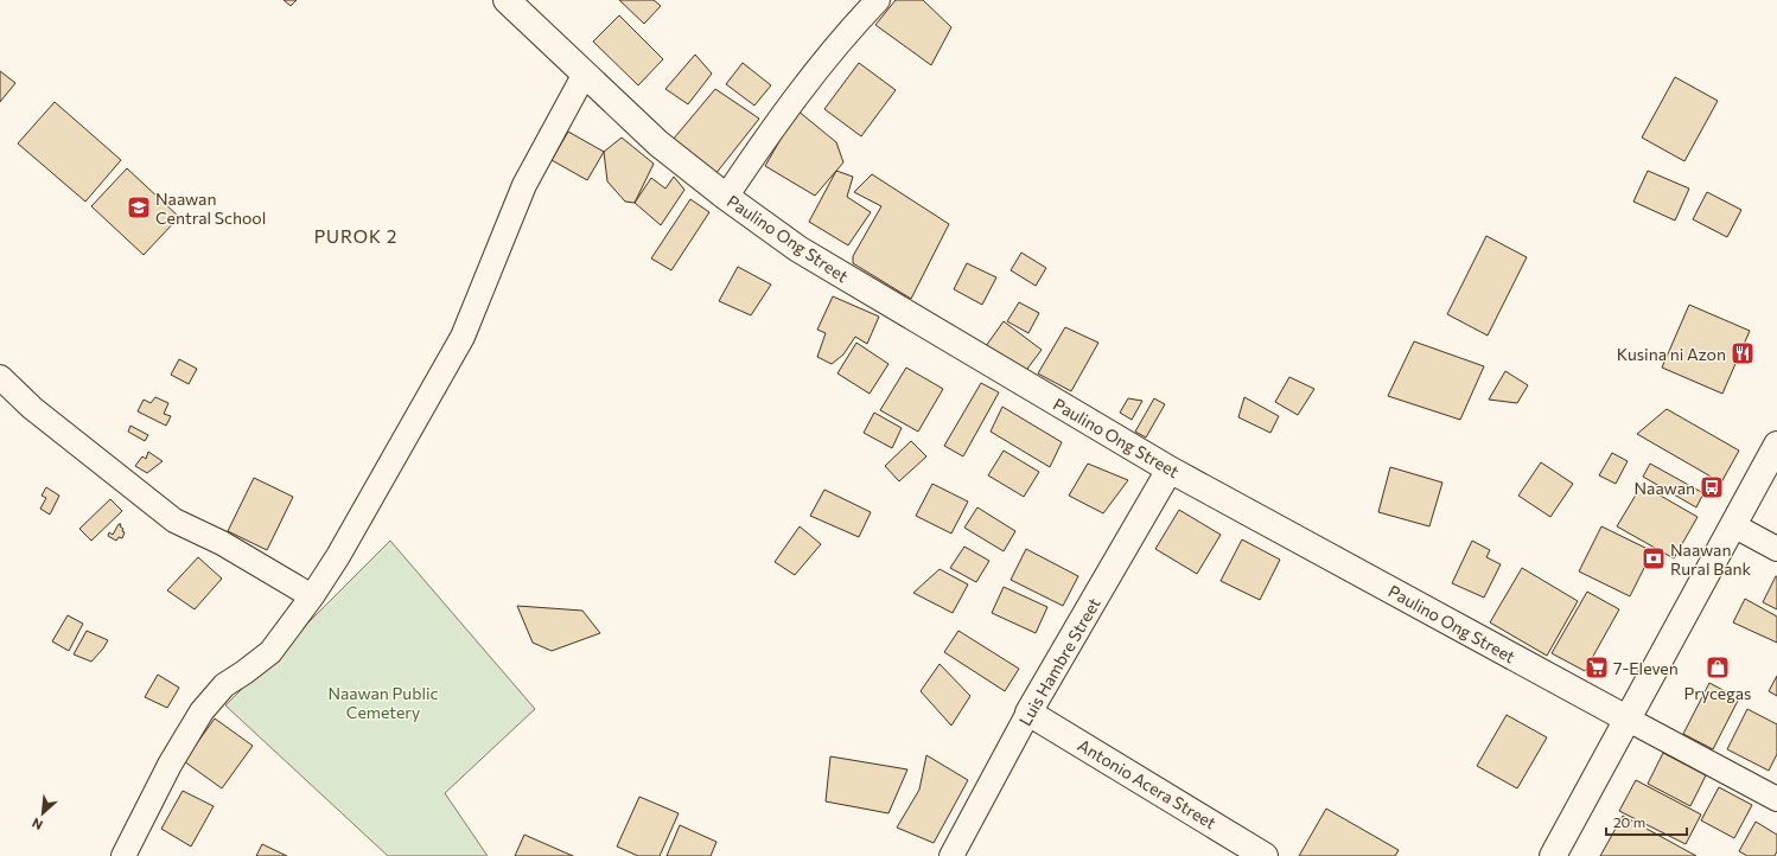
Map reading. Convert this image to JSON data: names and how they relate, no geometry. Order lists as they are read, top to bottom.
{
  "streets": {
    "main road": ["Paulino Ong Street", "Luis Hambre Street", "Antonio Acera Street"]
  },
  "crossings": [
    ["Paulino Ong Street", "Luis Hambre Street"],
    ["Luis Hambre Street", "Antonio Acera Street"]
  ],
  "districts": ["PUROK 2"],
  "parks": ["Naawan Public Cemetery"],
  "places": {
    "school or university": ["Naawan Central School"],
    "restaurant": ["Kusina ni Azon"],
    "bus stop": ["Naawan"],
    "bank": ["Naawan Rural Bank"],
    "supermarket": ["7-Eleven"],
    "shop": ["Prycegas"]
  },
  "scale_bar": "20 m",
  "north": "bottom left"
}
